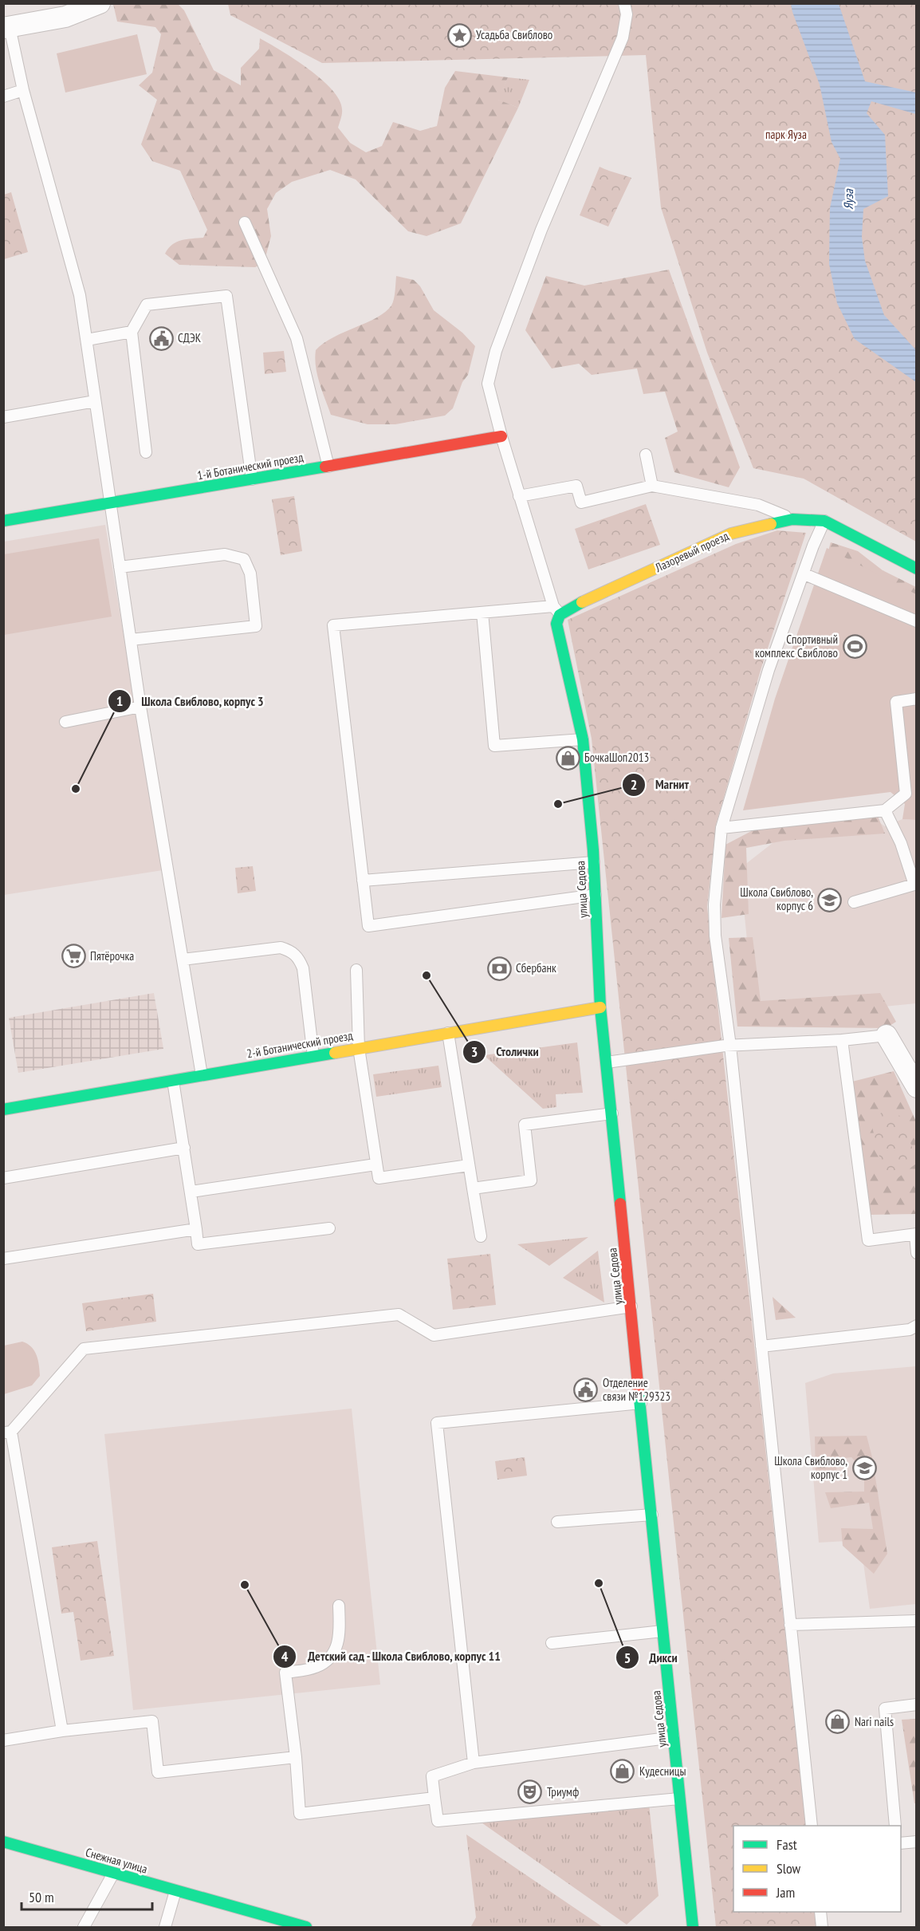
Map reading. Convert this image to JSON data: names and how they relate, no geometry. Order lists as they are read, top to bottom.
{
  "streets": {
    "street": [
      "1-й Ботанический проезд",
      "Лазоревый проезд",
      "улица Седова",
      "2-й Ботанический проезд",
      "Снежная улица"
    ]
  },
  "crossings": [
    ["Лазоревый проезд", "улица Седова"],
    ["улица Седова", "2-й Ботанический проезд"]
  ],
  "water": ["Яуза"],
  "parks": ["парк Яуза"],
  "places": {
    "place": ["Усадьба Свиблово"],
    "public building": ["СДЭК", "Отделение связи №129323"],
    "sports": ["Спортивный комплекс Свиблово"],
    "shop": ["БочкаШоп2013", "Nari nails", "Кудесницы"],
    "other": [
      "Школа Свиблово, корпус 3",
      "Магнит",
      "Столички",
      "Дикси",
      "Детский сад - Школа Свиблово, корпус 11"
    ],
    "school or university": ["Школа Свиблово, корпус 6", "Школа Свиблово, корпус 1"],
    "supermarket": ["Пятёрочка"],
    "bank": ["Сбербанк"],
    "theatre": ["Триумф"]
  },
  "legend": ["Fast", "Slow", "Jam"],
  "scale_bar": "50 m"
}
